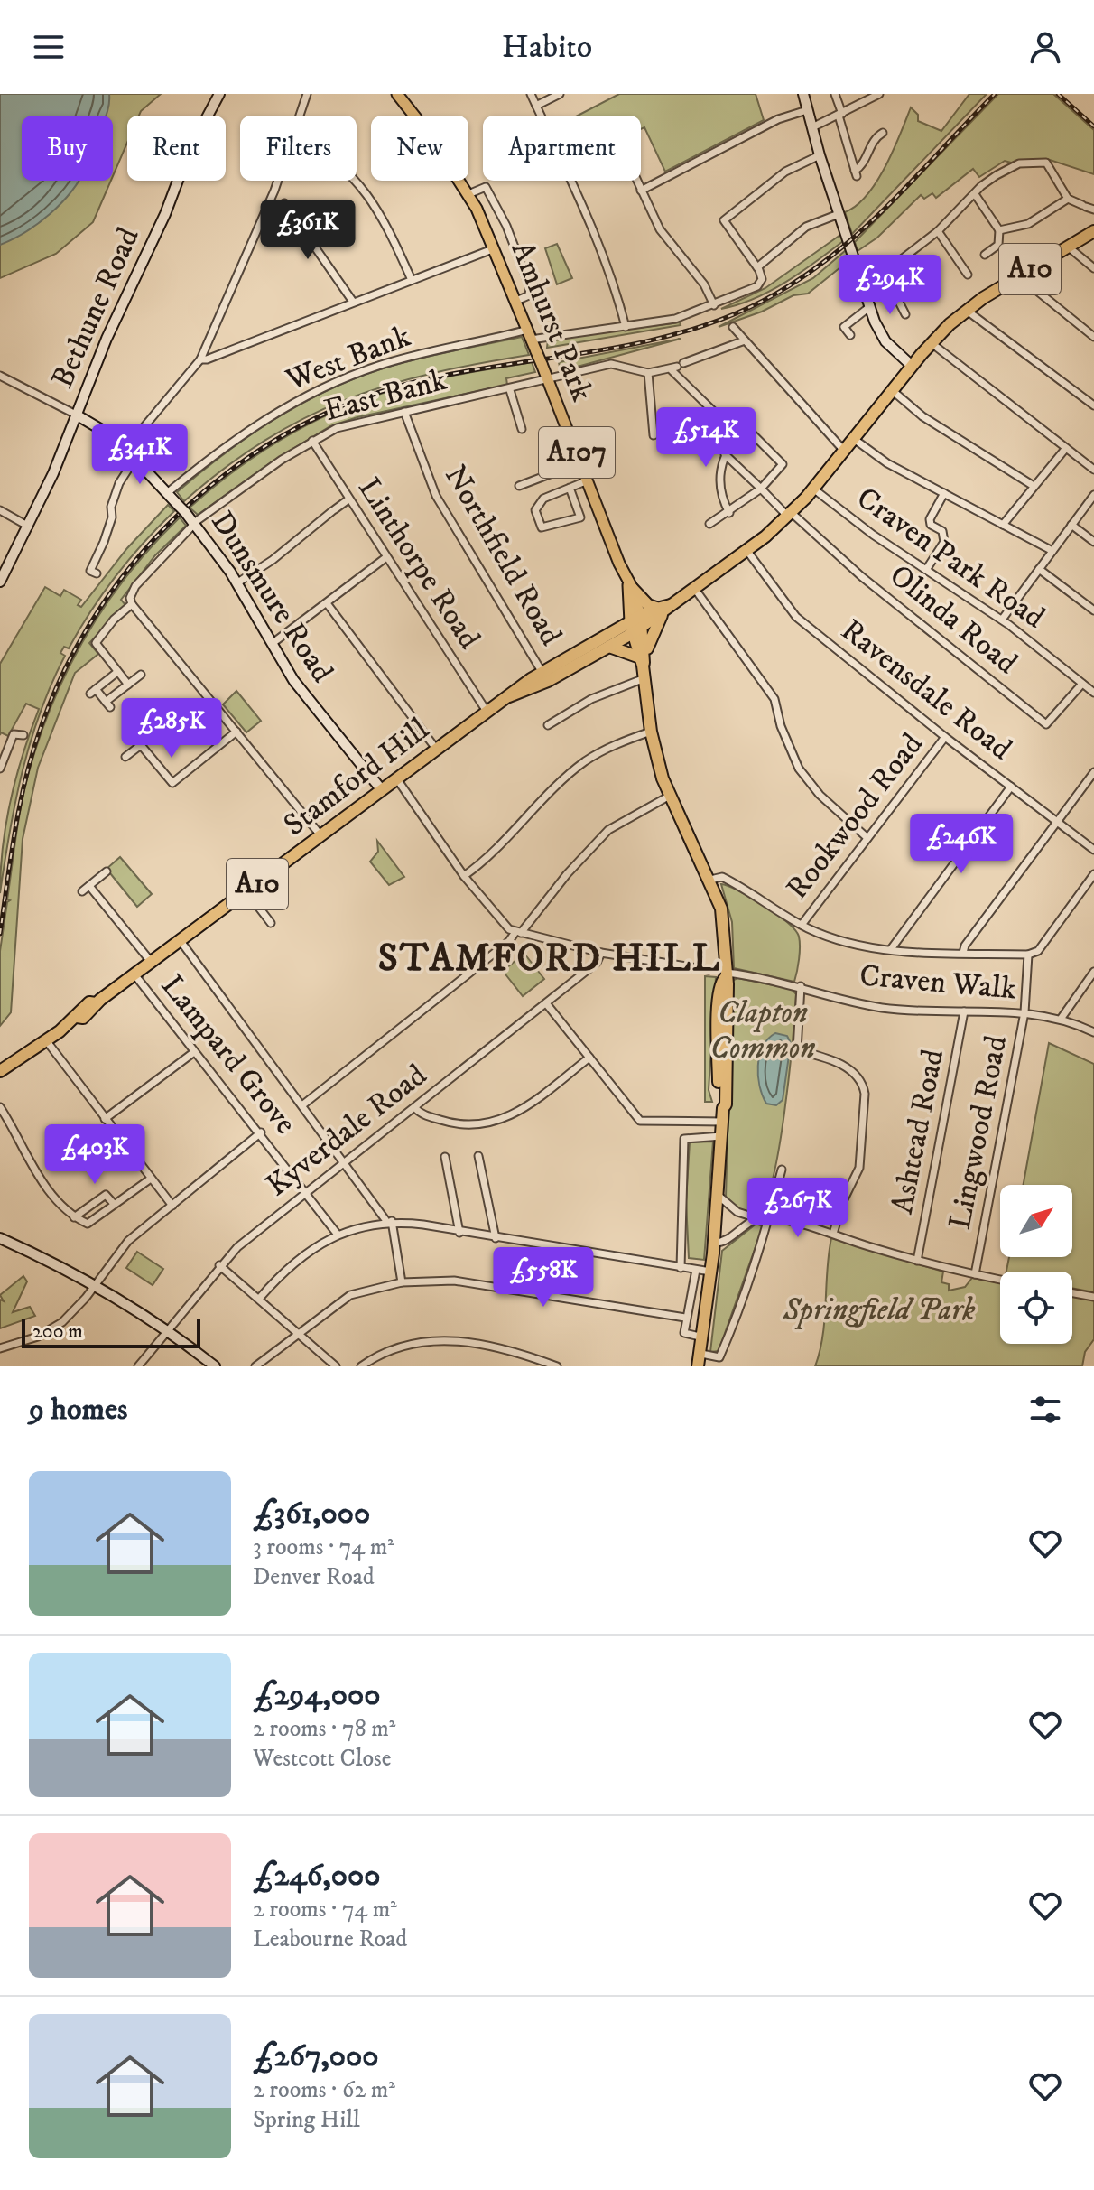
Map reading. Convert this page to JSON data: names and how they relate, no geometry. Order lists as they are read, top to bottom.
{
  "streets": {
    "highway": ["A10", "A107", "Stamford Hill"],
    "main road": ["Amhurst Park"],
    "street": [
      "Bethune Road",
      "West Bank",
      "East Bank",
      "Northfield Road",
      "Craven Park Road",
      "Linthorpe Road",
      "Dunsmure Road",
      "Olinda Road",
      "Ravensdale Road",
      "Rookwood Road",
      "Craven Walk",
      "Lampard Grove",
      "Kyverdale Road",
      "Ashtead Road",
      "Lingwood Road"
    ]
  },
  "crossings": [
    ["A10", "Craven Park Road"],
    ["A10", "Stamford Hill"],
    ["Bethune Road", "Dunsmure Road"],
    ["Amhurst Park", "West Bank"],
    ["Amhurst Park", "East Bank"],
    ["Amhurst Park", "A107"],
    ["Amhurst Park", "Stamford Hill"],
    ["West Bank", "Dunsmure Road"],
    ["East Bank", "Northfield Road"],
    ["East Bank", "Linthorpe Road"],
    ["East Bank", "Dunsmure Road"],
    ["A107", "Stamford Hill"],
    ["A107", "Craven Walk"],
    ["Northfield Road", "Stamford Hill"],
    ["Craven Park Road", "Olinda Road"],
    ["Craven Park Road", "Stamford Hill"],
    ["Linthorpe Road", "Stamford Hill"],
    ["Dunsmure Road", "Stamford Hill"],
    ["Olinda Road", "Stamford Hill"],
    ["Ravensdale Road", "Stamford Hill"],
    ["Ravensdale Road", "Rookwood Road"],
    ["Stamford Hill", "Lampard Grove"],
    ["Craven Walk", "Ashtead Road"],
    ["Craven Walk", "Lingwood Road"],
    ["Lampard Grove", "Kyverdale Road"]
  ],
  "districts": ["STAMFORD HILL"],
  "parks": ["Clapton Common", "Springfield Park"],
  "scale_bar": "200 m",
  "north": "top right",
  "page": {
    "header": "Habito",
    "chip": [
      "Buy",
      "Rent",
      "Filters",
      "New",
      "Apartment"
    ],
    "price": [
      "£361K",
      "£294K",
      "£514K",
      "£341K",
      "£285K",
      "£246K",
      "£403K",
      "£267K",
      "£558K"
    ],
    "scale": "200 m",
    "heading": "9 homes",
    "list": [
      {
        "name": "£361,000",
        "note": "3 rooms · 74 m² · Denver Road"
      },
      {
        "name": "£294,000",
        "note": "2 rooms · 78 m² · Westcott Close"
      },
      {
        "name": "£246,000",
        "note": "2 rooms · 74 m² · Leabourne Road"
      },
      {
        "name": "£267,000",
        "note": "2 rooms · 62 m² · Spring Hill"
      }
    ]
  }
}
